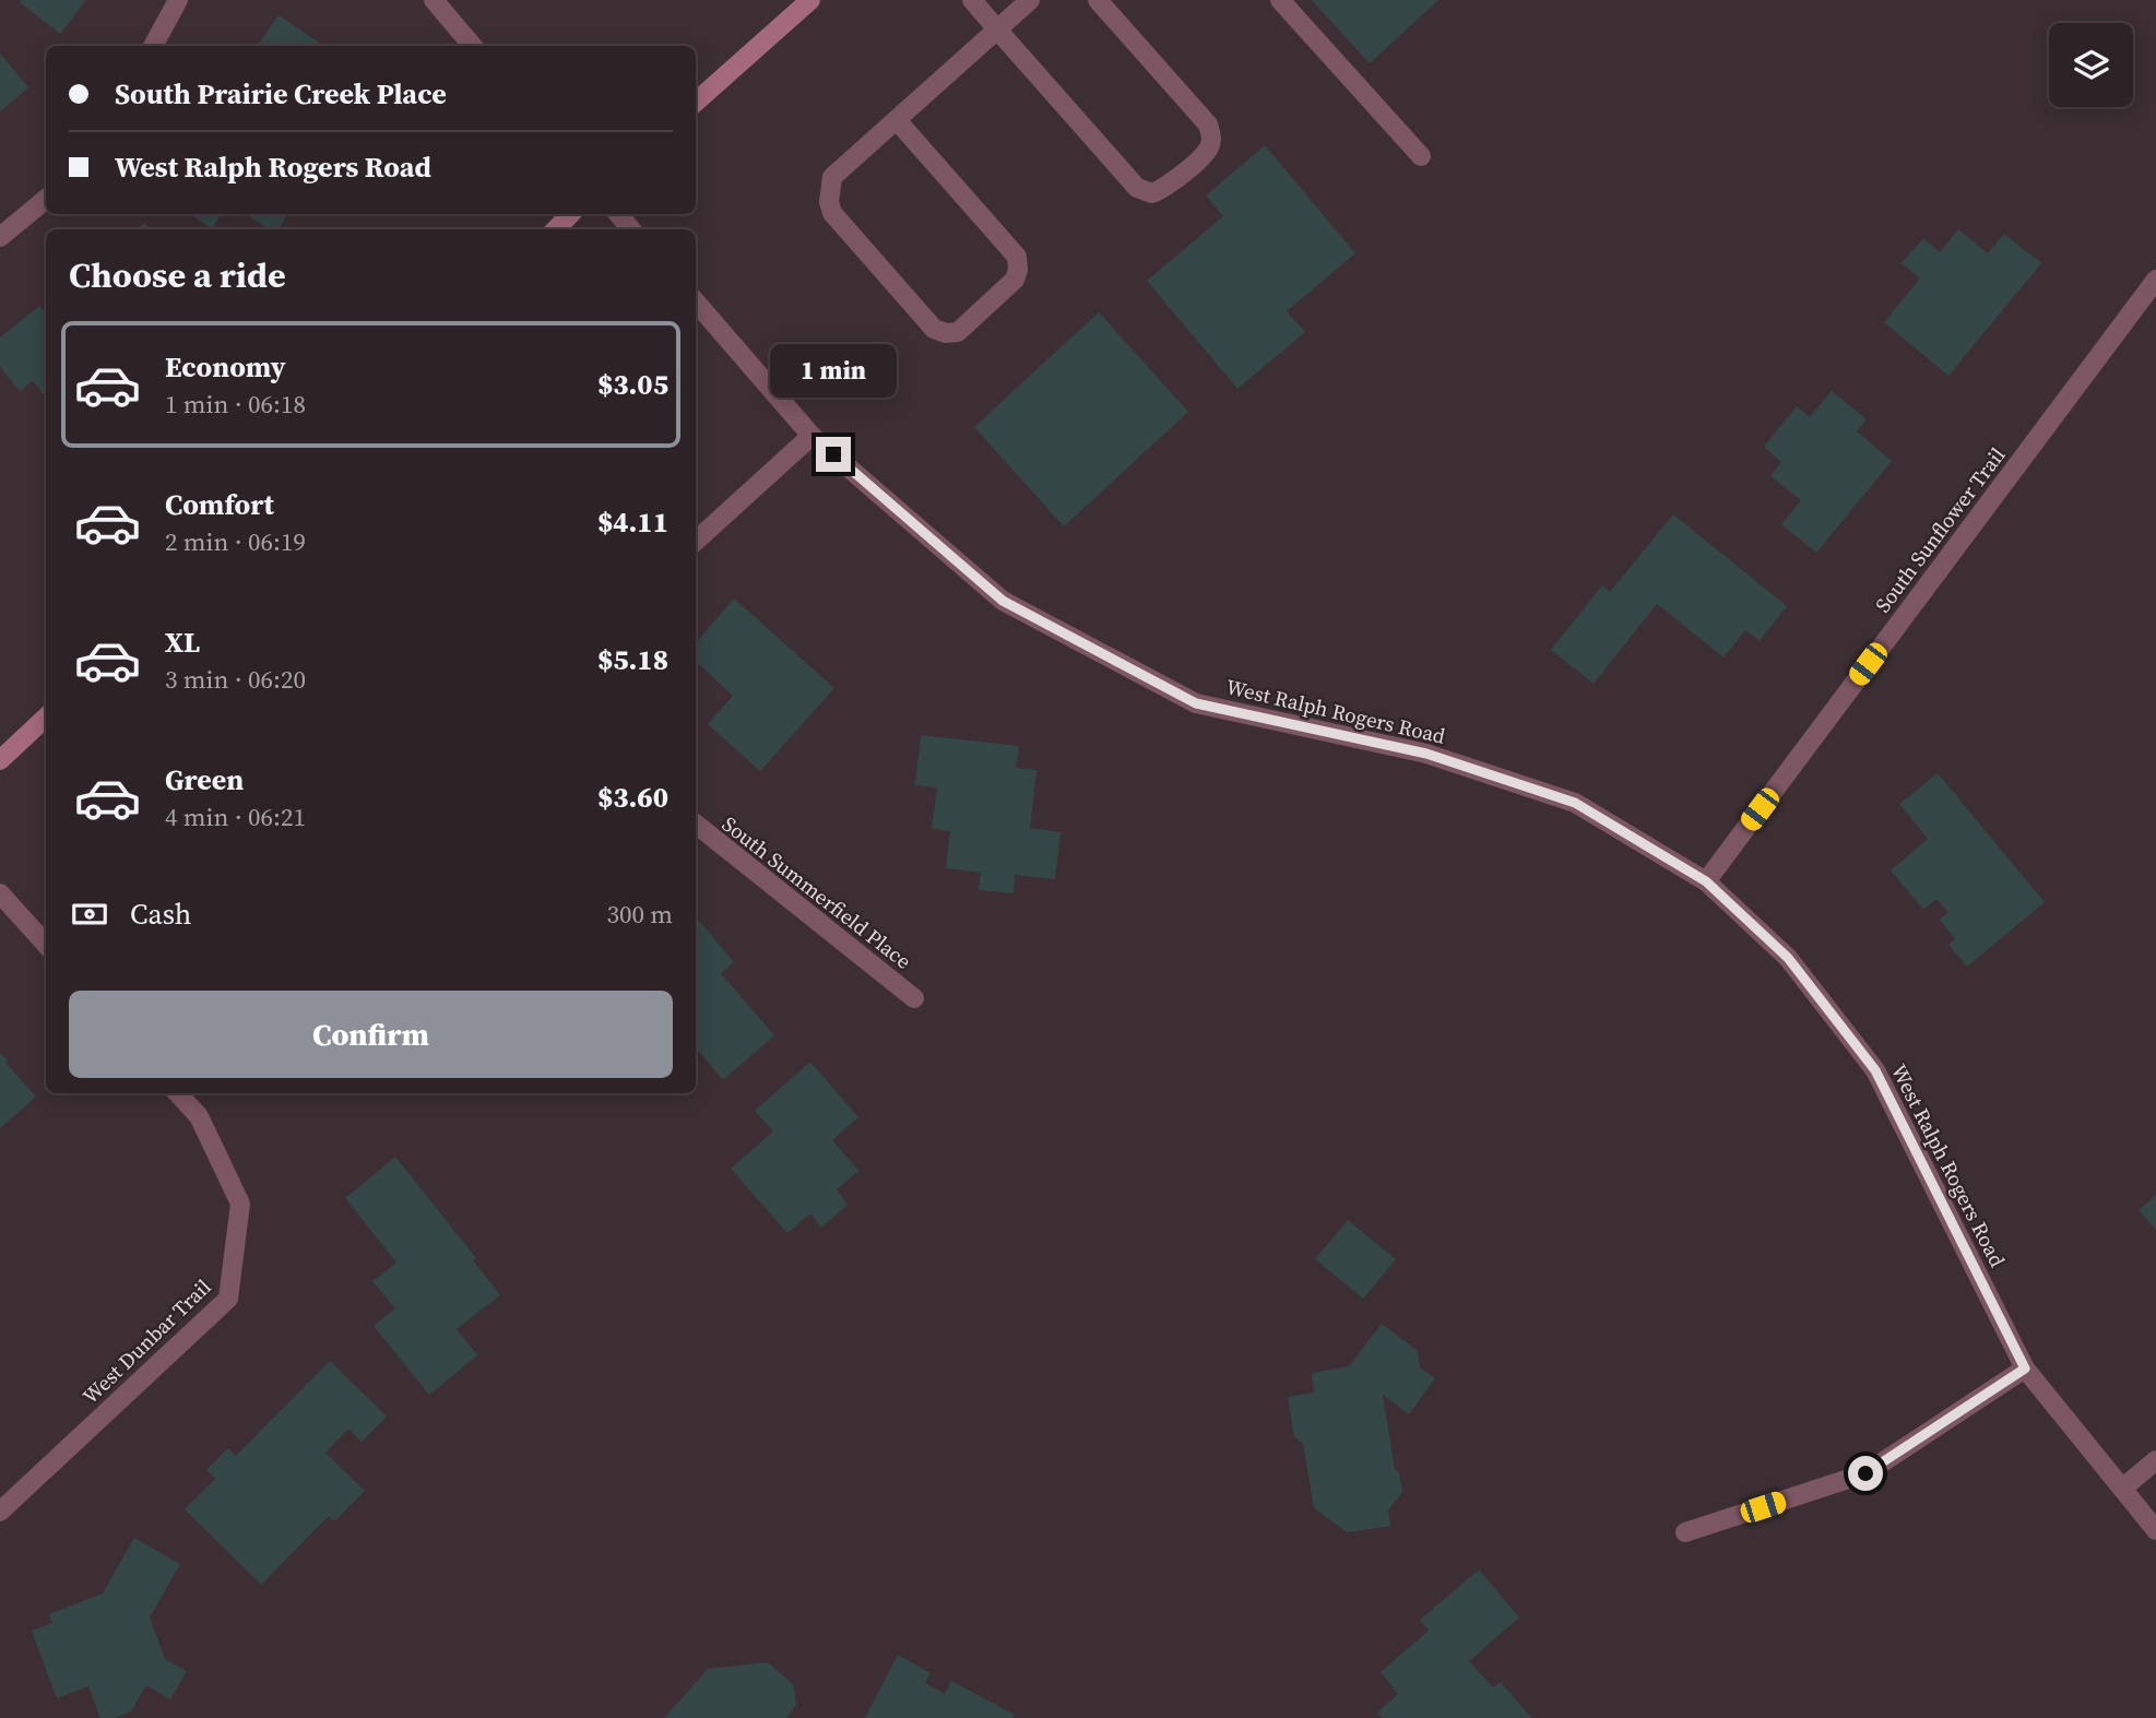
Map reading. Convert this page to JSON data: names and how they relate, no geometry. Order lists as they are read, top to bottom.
{
  "streets": {
    "street": [
      "South Sunflower Trail",
      "West Ralph Rogers Road",
      "South Summerfield Place",
      "West Dunbar Trail"
    ]
  },
  "crossings": [
    ["South Sunflower Trail", "West Ralph Rogers Road"]
  ],
  "page": {
    "banner": ["South Prairie Creek Place", "West Ralph Rogers Road"],
    "heading": "Choose a ride",
    "list": [
      {
        "name": "Economy",
        "note": "1 min · 06:18",
        "value": "$3.05"
      },
      {
        "name": "Comfort",
        "note": "2 min · 06:19",
        "value": "$4.11"
      },
      {
        "name": "XL",
        "note": "3 min · 06:20",
        "value": "$5.18"
      },
      {
        "name": "Green",
        "note": "4 min · 06:21",
        "value": "$3.60"
      }
    ],
    "bubble": "1 min",
    "pay": ["Cash", "300 m"],
    "buttons": "Confirm"
  }
}
